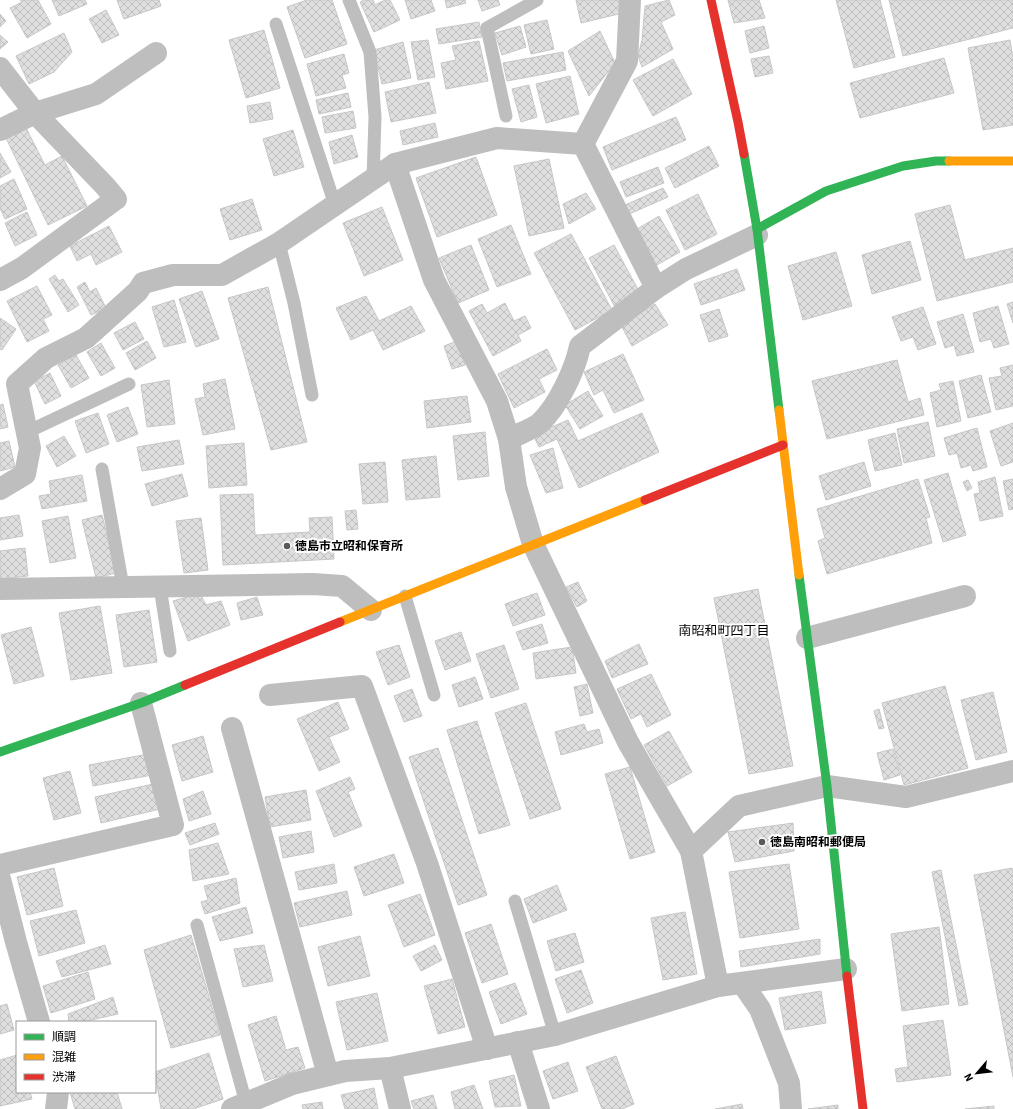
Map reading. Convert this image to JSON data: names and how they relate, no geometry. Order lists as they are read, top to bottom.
{
  "districts": ["南昭和町四丁目"],
  "places": ["徳島市立昭和保育所", "徳島南昭和郵便局"],
  "legend": ["順調", "混雑", "渋滞"],
  "north": "bottom left"
}
